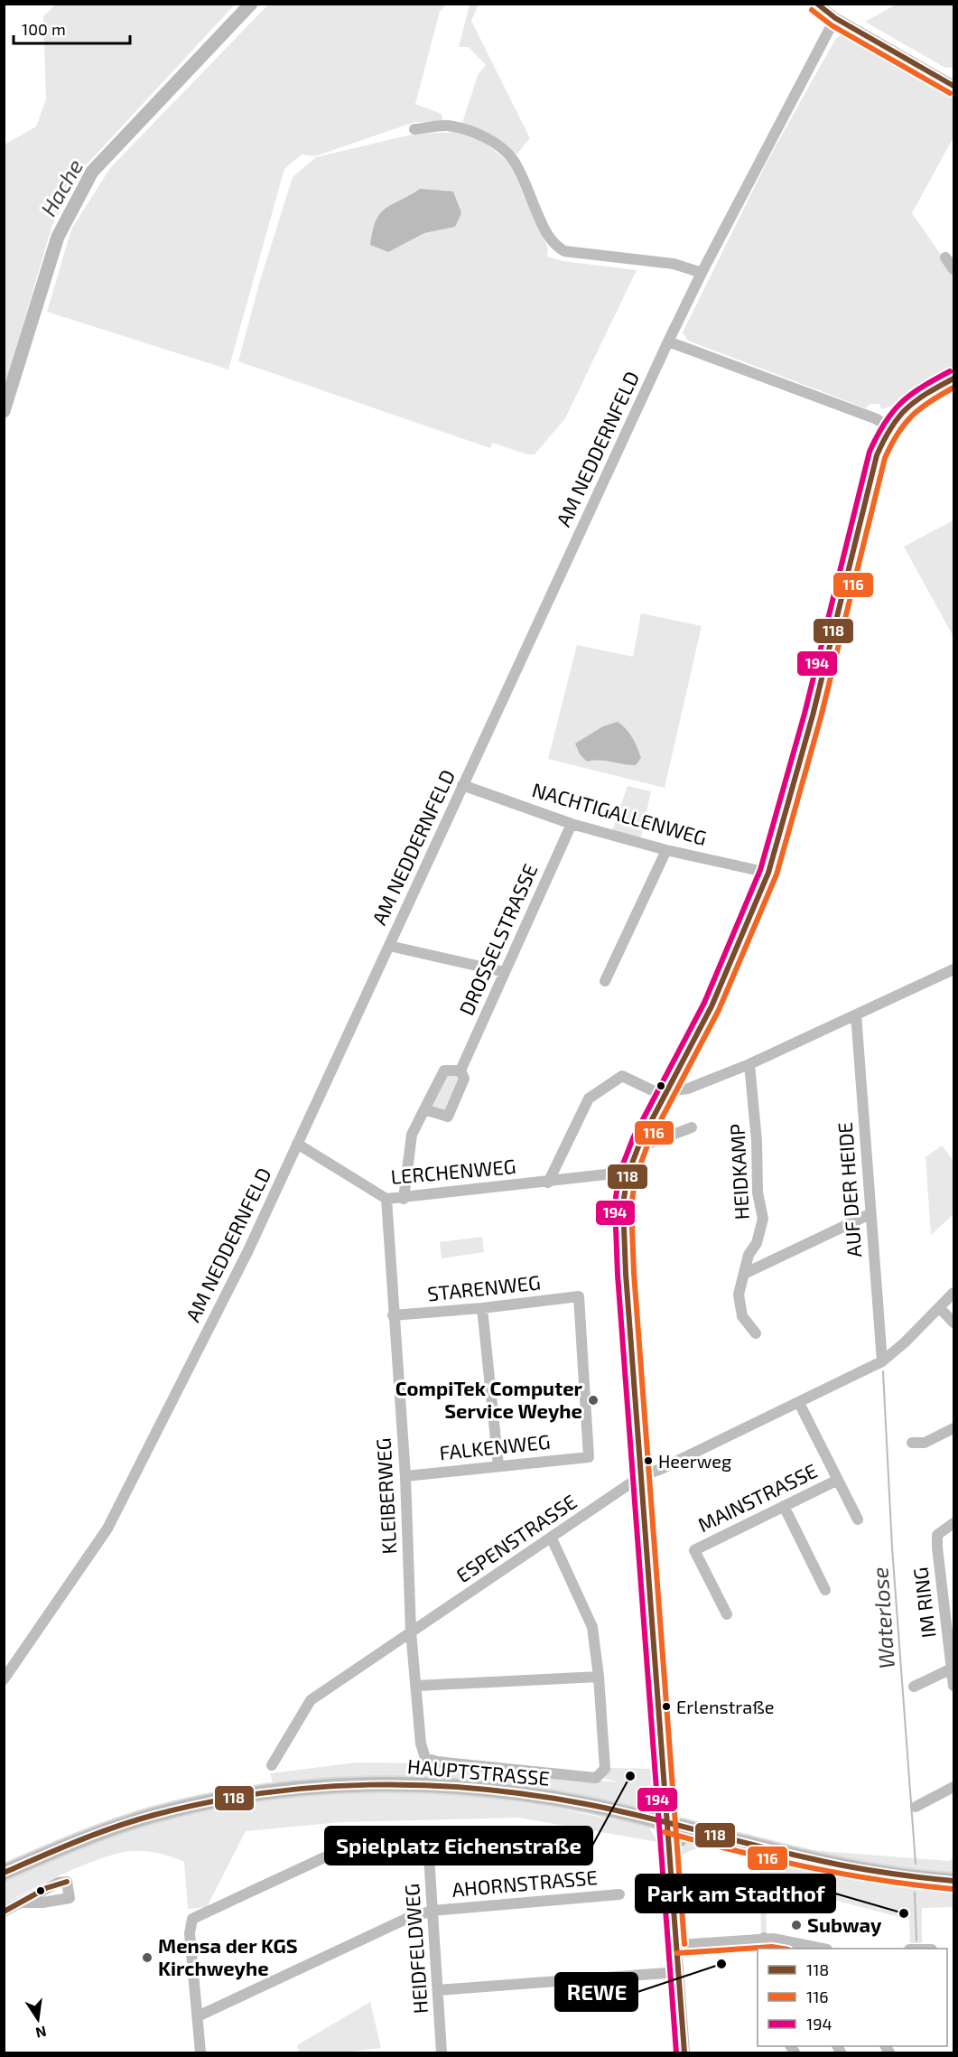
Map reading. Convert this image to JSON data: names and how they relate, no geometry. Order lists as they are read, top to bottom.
{
  "streets": {
    "main road": ["HAUPTSTRASSE"],
    "street": [
      "AM NEDDERNFELD",
      "NACHTIGALLENWEG",
      "DROSSELSTRASSE",
      "LERCHENWEG",
      "HEIDKAMP",
      "AUF DER HEIDE",
      "STARENWEG",
      "FALKENWEG",
      "KLEIBERWEG",
      "MAINSTRASSE",
      "ESPENSTRASSE",
      "IM RING",
      "AHORNSTRASSE",
      "HEIDFELDWEG"
    ]
  },
  "crossings": [
    ["AM NEDDERNFELD", "NACHTIGALLENWEG"],
    ["AM NEDDERNFELD", "LERCHENWEG"],
    ["NACHTIGALLENWEG", "DROSSELSTRASSE"],
    ["LERCHENWEG", "KLEIBERWEG"],
    ["STARENWEG", "FALKENWEG"],
    ["STARENWEG", "KLEIBERWEG"],
    ["FALKENWEG", "KLEIBERWEG"],
    ["KLEIBERWEG", "ESPENSTRASSE"],
    ["AHORNSTRASSE", "HEIDFELDWEG"]
  ],
  "water": ["Hache", "Waterlose"],
  "places": [
    "CompiTek Computer Service Weyhe",
    "Heerweg",
    "Erlenstraße",
    "Spielplatz Eichenstraße",
    "Park am Stadthof",
    "Subway",
    "Mensa der KGS Kirchweyhe",
    "REWE"
  ],
  "lines": ["transit line 118", "transit line 116", "transit line 194"],
  "legend": ["118", "116", "194"],
  "scale_bar": "100 m",
  "north": "bottom"
}
